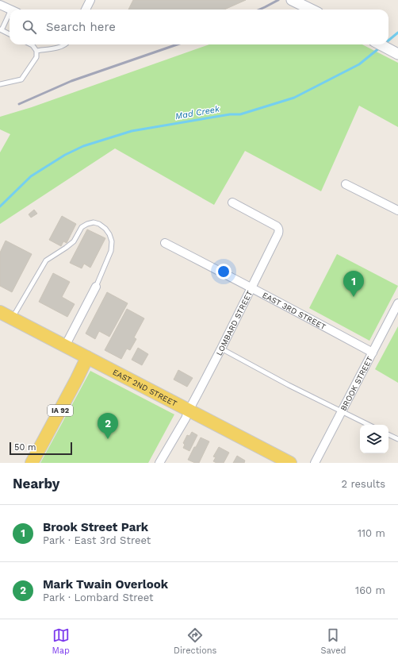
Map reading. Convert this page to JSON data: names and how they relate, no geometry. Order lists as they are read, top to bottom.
{
  "streets": {
    "main road": ["EAST 2ND STREET", "IA 92"],
    "street": ["EAST 3RD STREET", "LOMBARD STREET", "BROOK STREET"]
  },
  "crossings": [
    ["EAST 3RD STREET", "LOMBARD STREET"],
    ["EAST 3RD STREET", "BROOK STREET"],
    ["LOMBARD STREET", "EAST 2ND STREET"],
    ["EAST 2ND STREET", "IA 92"]
  ],
  "water": ["Mad Creek"],
  "scale_bar": "50 m",
  "page": {
    "search": "Search here",
    "pins": ["1", "2"],
    "scale": "50 m",
    "heading": ["Nearby", "2 results"],
    "list": [
      {
        "mark": "1",
        "name": "Brook Street Park",
        "note": "Park · East 3rd Street",
        "value": "110 m"
      },
      {
        "mark": "2",
        "name": "Mark Twain Overlook",
        "note": "Park · Lombard Street",
        "value": "160 m"
      }
    ],
    "nav": ["Map", "Directions", "Saved"]
  }
}
